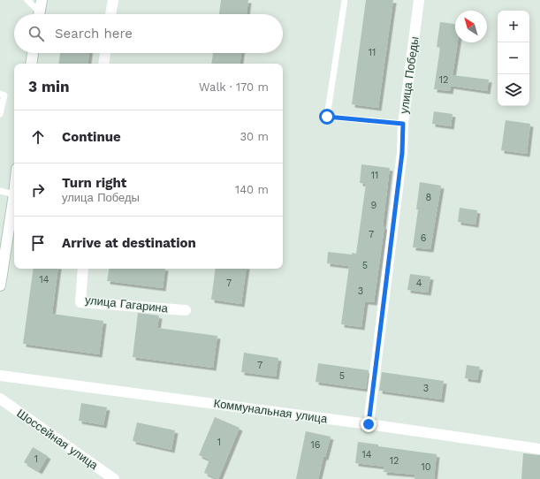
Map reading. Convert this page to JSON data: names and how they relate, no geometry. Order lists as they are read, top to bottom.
{
  "streets": {
    "street": [
      "улица Победы",
      "улица Гагарина",
      "Коммунальная улица",
      "Шоссейная улица"
    ]
  },
  "crossings": [
    ["улица Победы", "Коммунальная улица"]
  ],
  "house_numbers": [
    "11",
    "12",
    "11",
    "8",
    "9",
    "7",
    "6",
    "5",
    "14",
    "7",
    "4",
    "3",
    "7",
    "5",
    "3",
    "1",
    "16",
    "14",
    "1",
    "12",
    "10"
  ],
  "north": "top left",
  "page": {
    "map_buttons": ["+", "−"],
    "search": "Search here",
    "heading": ["3 min", "Walk · 170 m"],
    "list": [
      ["Continue", "30 m"],
      ["Turn right", "улица Победы", "140 m"],
      "Arrive at destination"
    ]
  }
}
